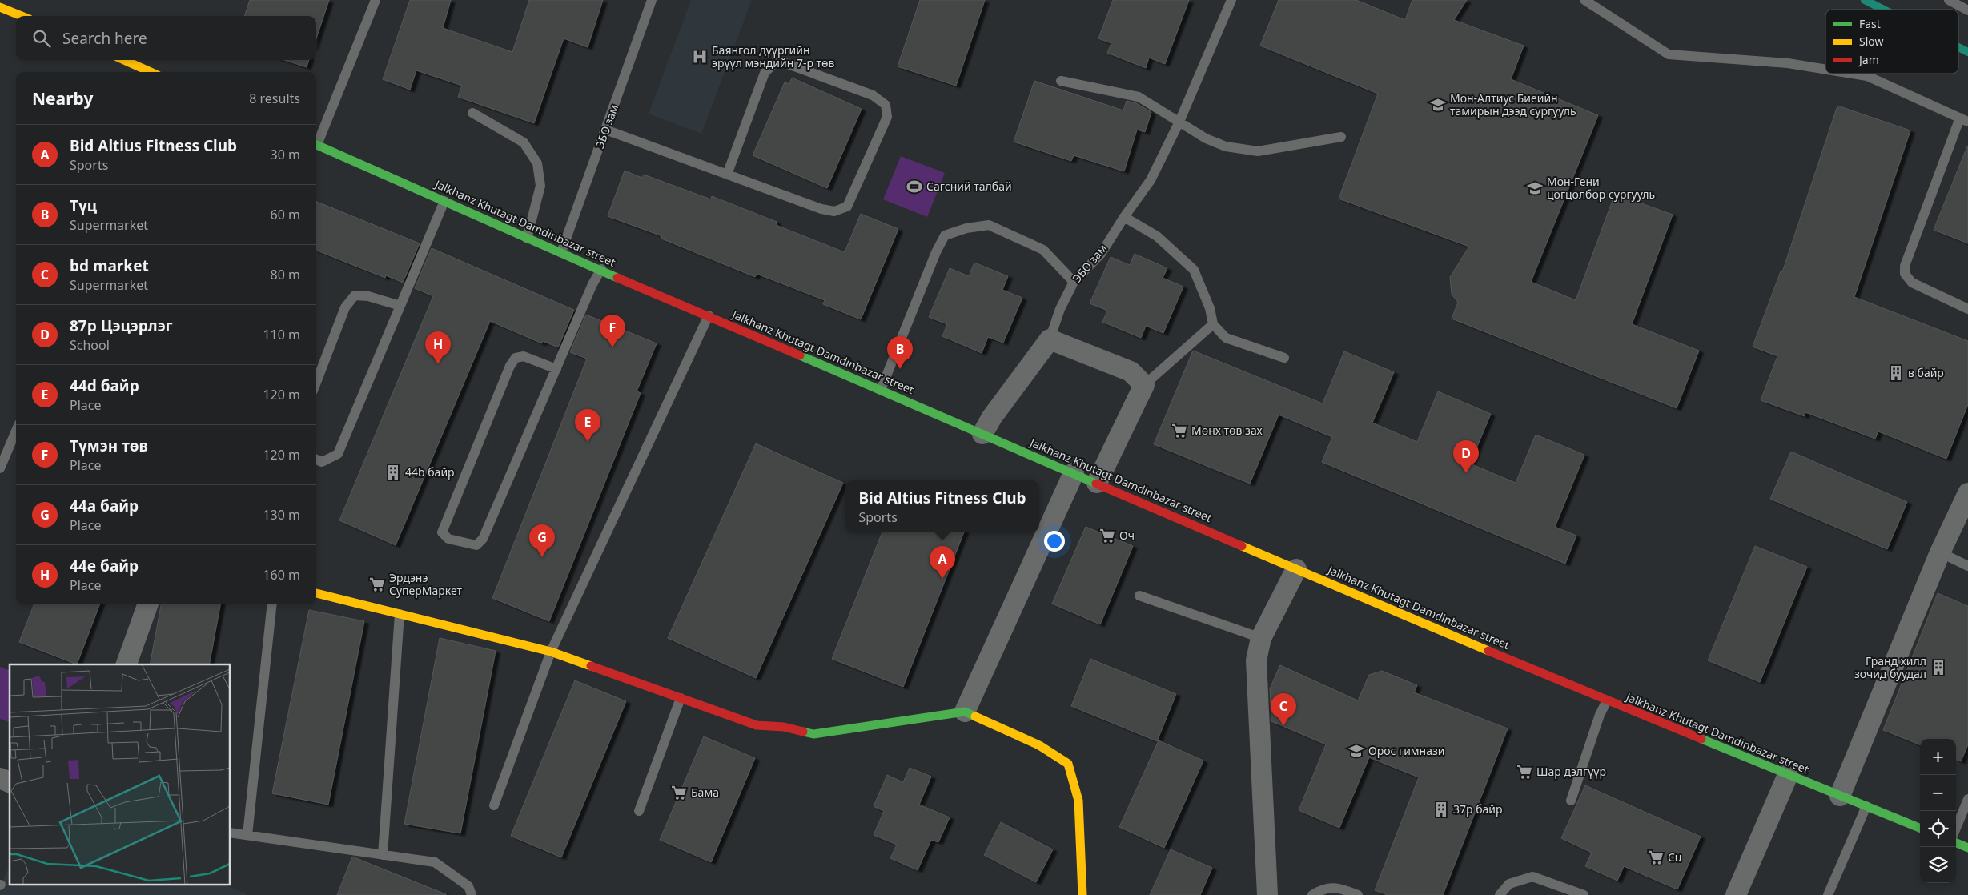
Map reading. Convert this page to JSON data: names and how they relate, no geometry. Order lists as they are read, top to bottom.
{
  "streets": {
    "main road": ["Jalkhanz Khutagt Damdinbazar street"],
    "lane": ["ЭБО зам"]
  },
  "crossings": [
    ["ЭБО зам", "Jalkhanz Khutagt Damdinbazar street"]
  ],
  "places": {
    "hospital": ["Баянгол дүүргийн эрүүл мэндийн 7-р төв"],
    "school or university": ["Мон-Алтиус Биеийн тамирын дээд сургууль", "Мон-Гени цогцолбор сургууль", "Орос гимнази"],
    "sports": ["Сагсний талбай"],
    "building": [
      "в байр",
      "44b байр",
      "Гранд хилл зочид буудал",
      "37р байр"
    ],
    "supermarket": [
      "Мөнх төв зах",
      "Оч",
      "Эрдэнэ СуперМаркет",
      "Шар дэлгүүр",
      "Бама",
      "Cu"
    ]
  },
  "legend": ["Fast", "Slow", "Jam"],
  "page": {
    "search": "Search here",
    "heading": ["Nearby", "8 results"],
    "list": [
      {
        "mark": "A",
        "name": "Bid Altius Fitness Club",
        "note": "Sports",
        "value": "30 m"
      },
      {
        "mark": "B",
        "name": "Түц",
        "note": "Supermarket",
        "value": "60 m"
      },
      {
        "mark": "C",
        "name": "bd market",
        "note": "Supermarket",
        "value": "80 m"
      },
      {
        "mark": "D",
        "name": "87р Цэцэрлэг",
        "note": "School",
        "value": "110 m"
      },
      {
        "mark": "E",
        "name": "44d байр",
        "note": "Place",
        "value": "120 m"
      },
      {
        "mark": "F",
        "name": "Түмэн төв",
        "note": "Place",
        "value": "120 m"
      },
      {
        "mark": "G",
        "name": "44a байр",
        "note": "Place",
        "value": "130 m"
      },
      {
        "mark": "H",
        "name": "44e байр",
        "note": "Place",
        "value": "160 m"
      }
    ],
    "pins": [
      "F",
      "H",
      "B",
      "E",
      "D",
      "G",
      "A",
      "C"
    ],
    "popup": ["Bid Altius Fitness Club", "Sports"],
    "map_buttons": ["+", "−"]
  }
}
